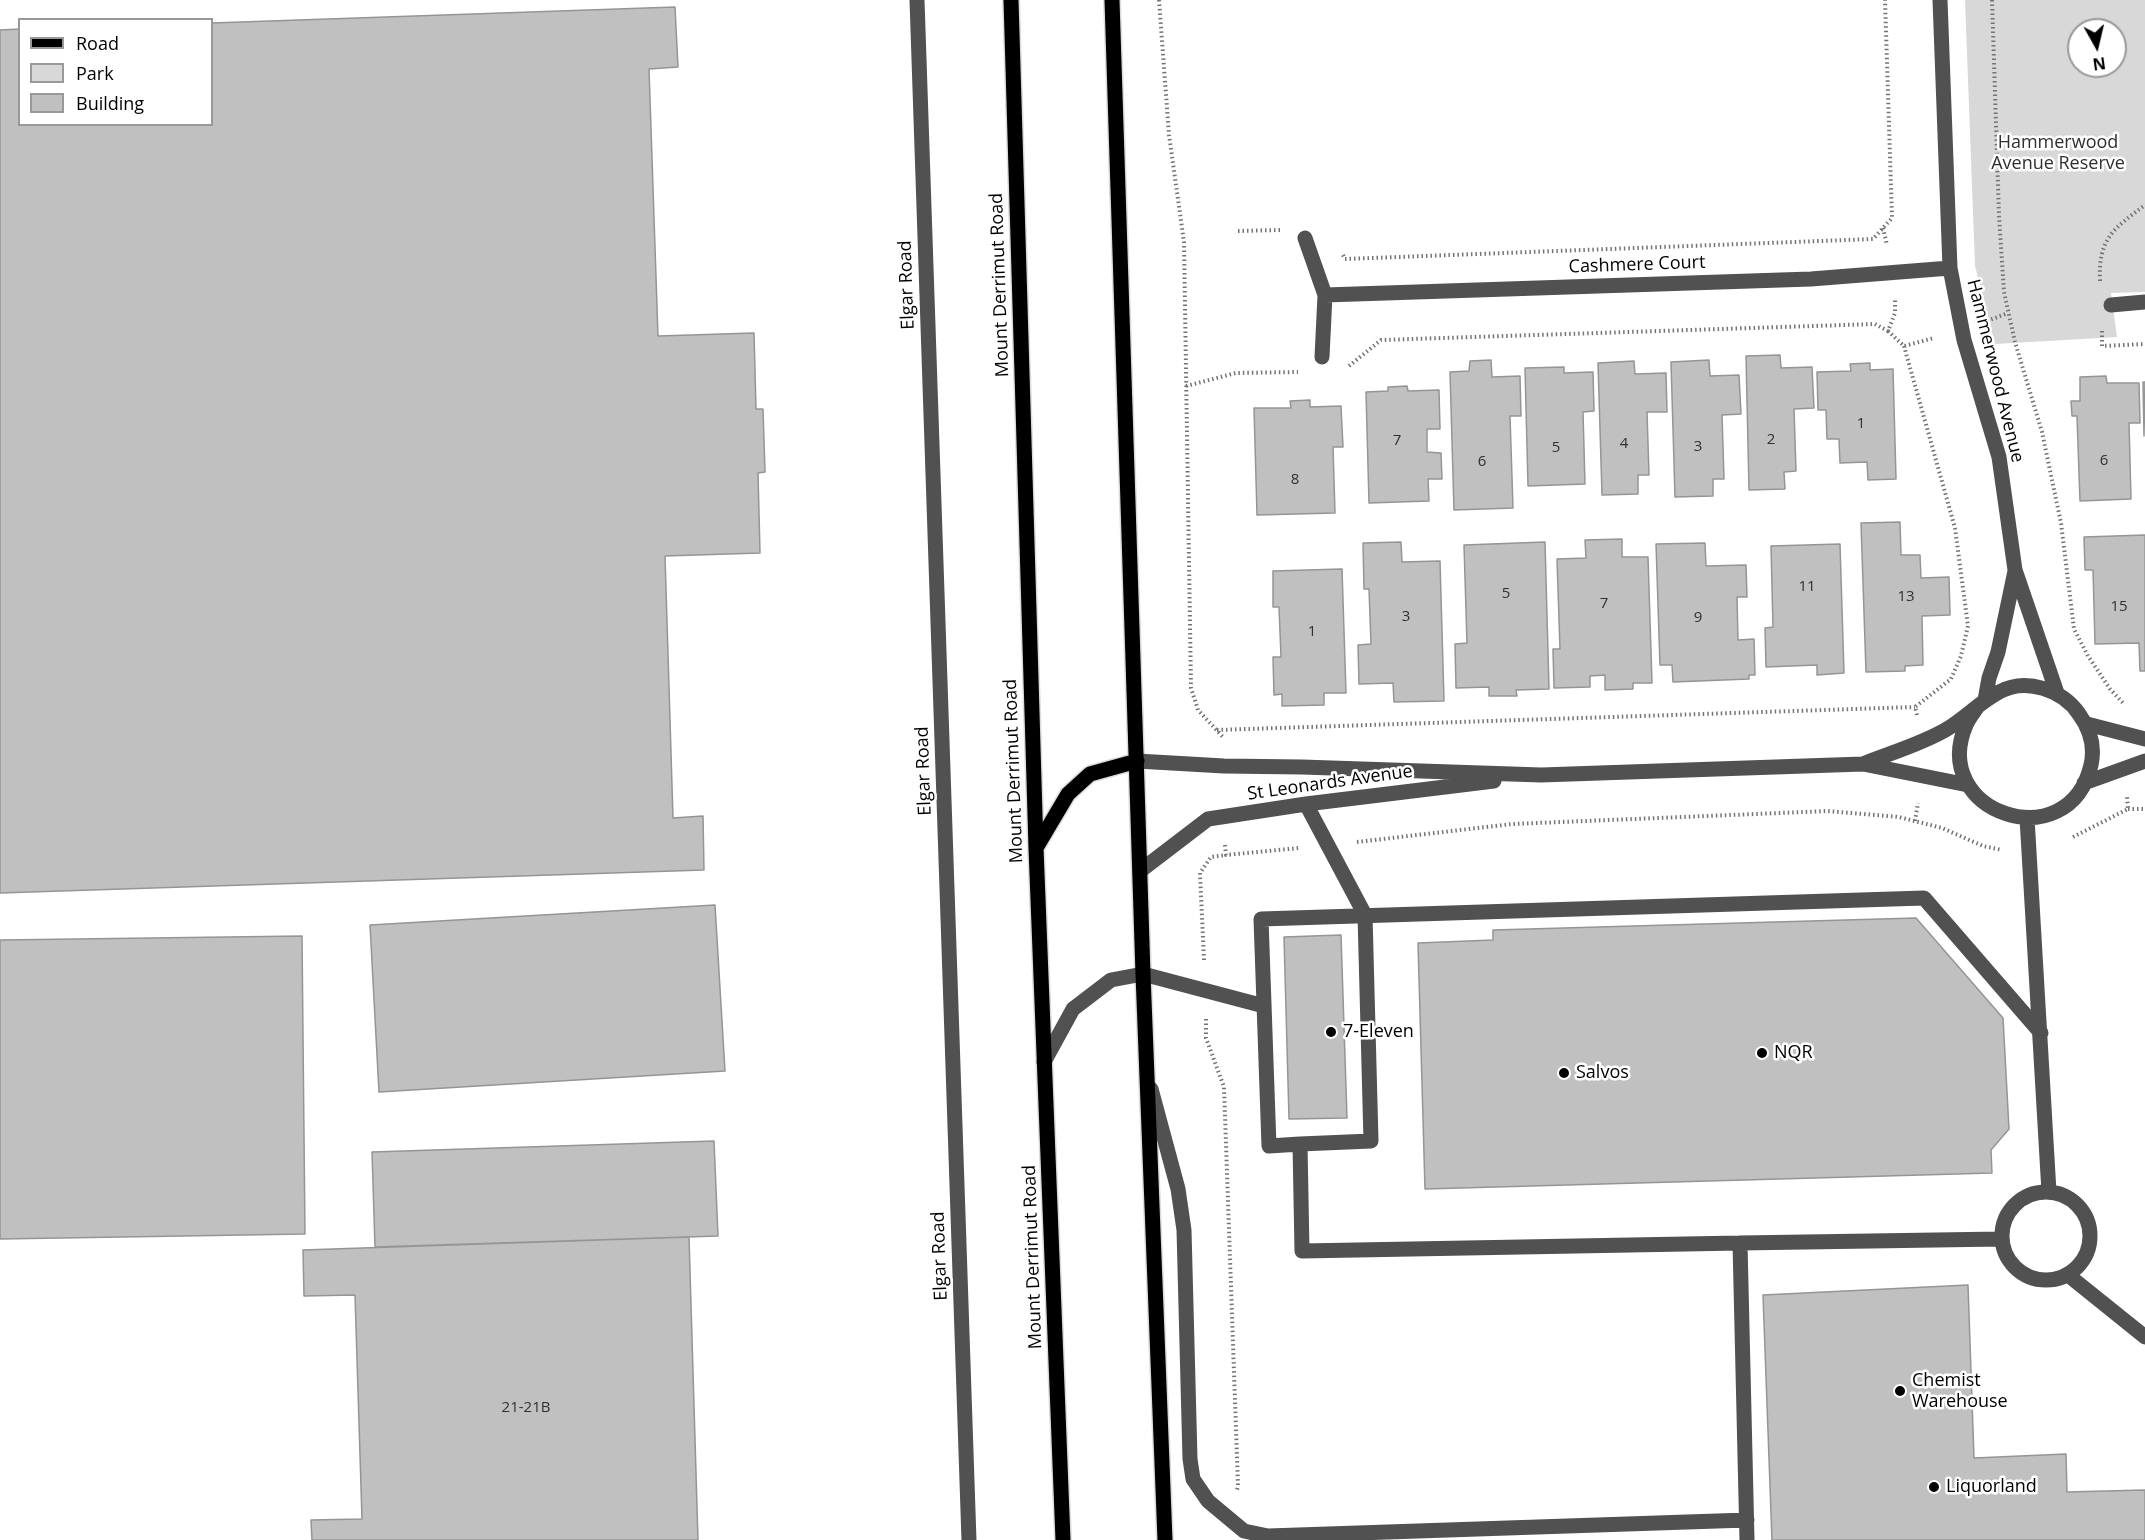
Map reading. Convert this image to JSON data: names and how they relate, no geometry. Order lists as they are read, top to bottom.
{
  "streets": {
    "main road": ["Mount Derrimut Road"],
    "street": [
      "Cashmere Court",
      "Elgar Road",
      "Hammerwood Avenue",
      "St Leonards Avenue"
    ]
  },
  "crossings": [
    ["Cashmere Court", "Hammerwood Avenue"],
    ["Hammerwood Avenue", "St Leonards Avenue"]
  ],
  "parks": ["Hammerwood Avenue Reserve"],
  "places": [
    "7-Eleven",
    "NQR",
    "Salvos",
    "Chemist Warehouse",
    "Liquorland"
  ],
  "house_numbers": [
    "1",
    "2",
    "7",
    "4",
    "3",
    "5",
    "6",
    "6",
    "8",
    "11",
    "5",
    "13",
    "7",
    "15",
    "3",
    "9",
    "1",
    "21-21B"
  ],
  "legend": ["Road", "Park", "Building"],
  "north": "bottom"
}
